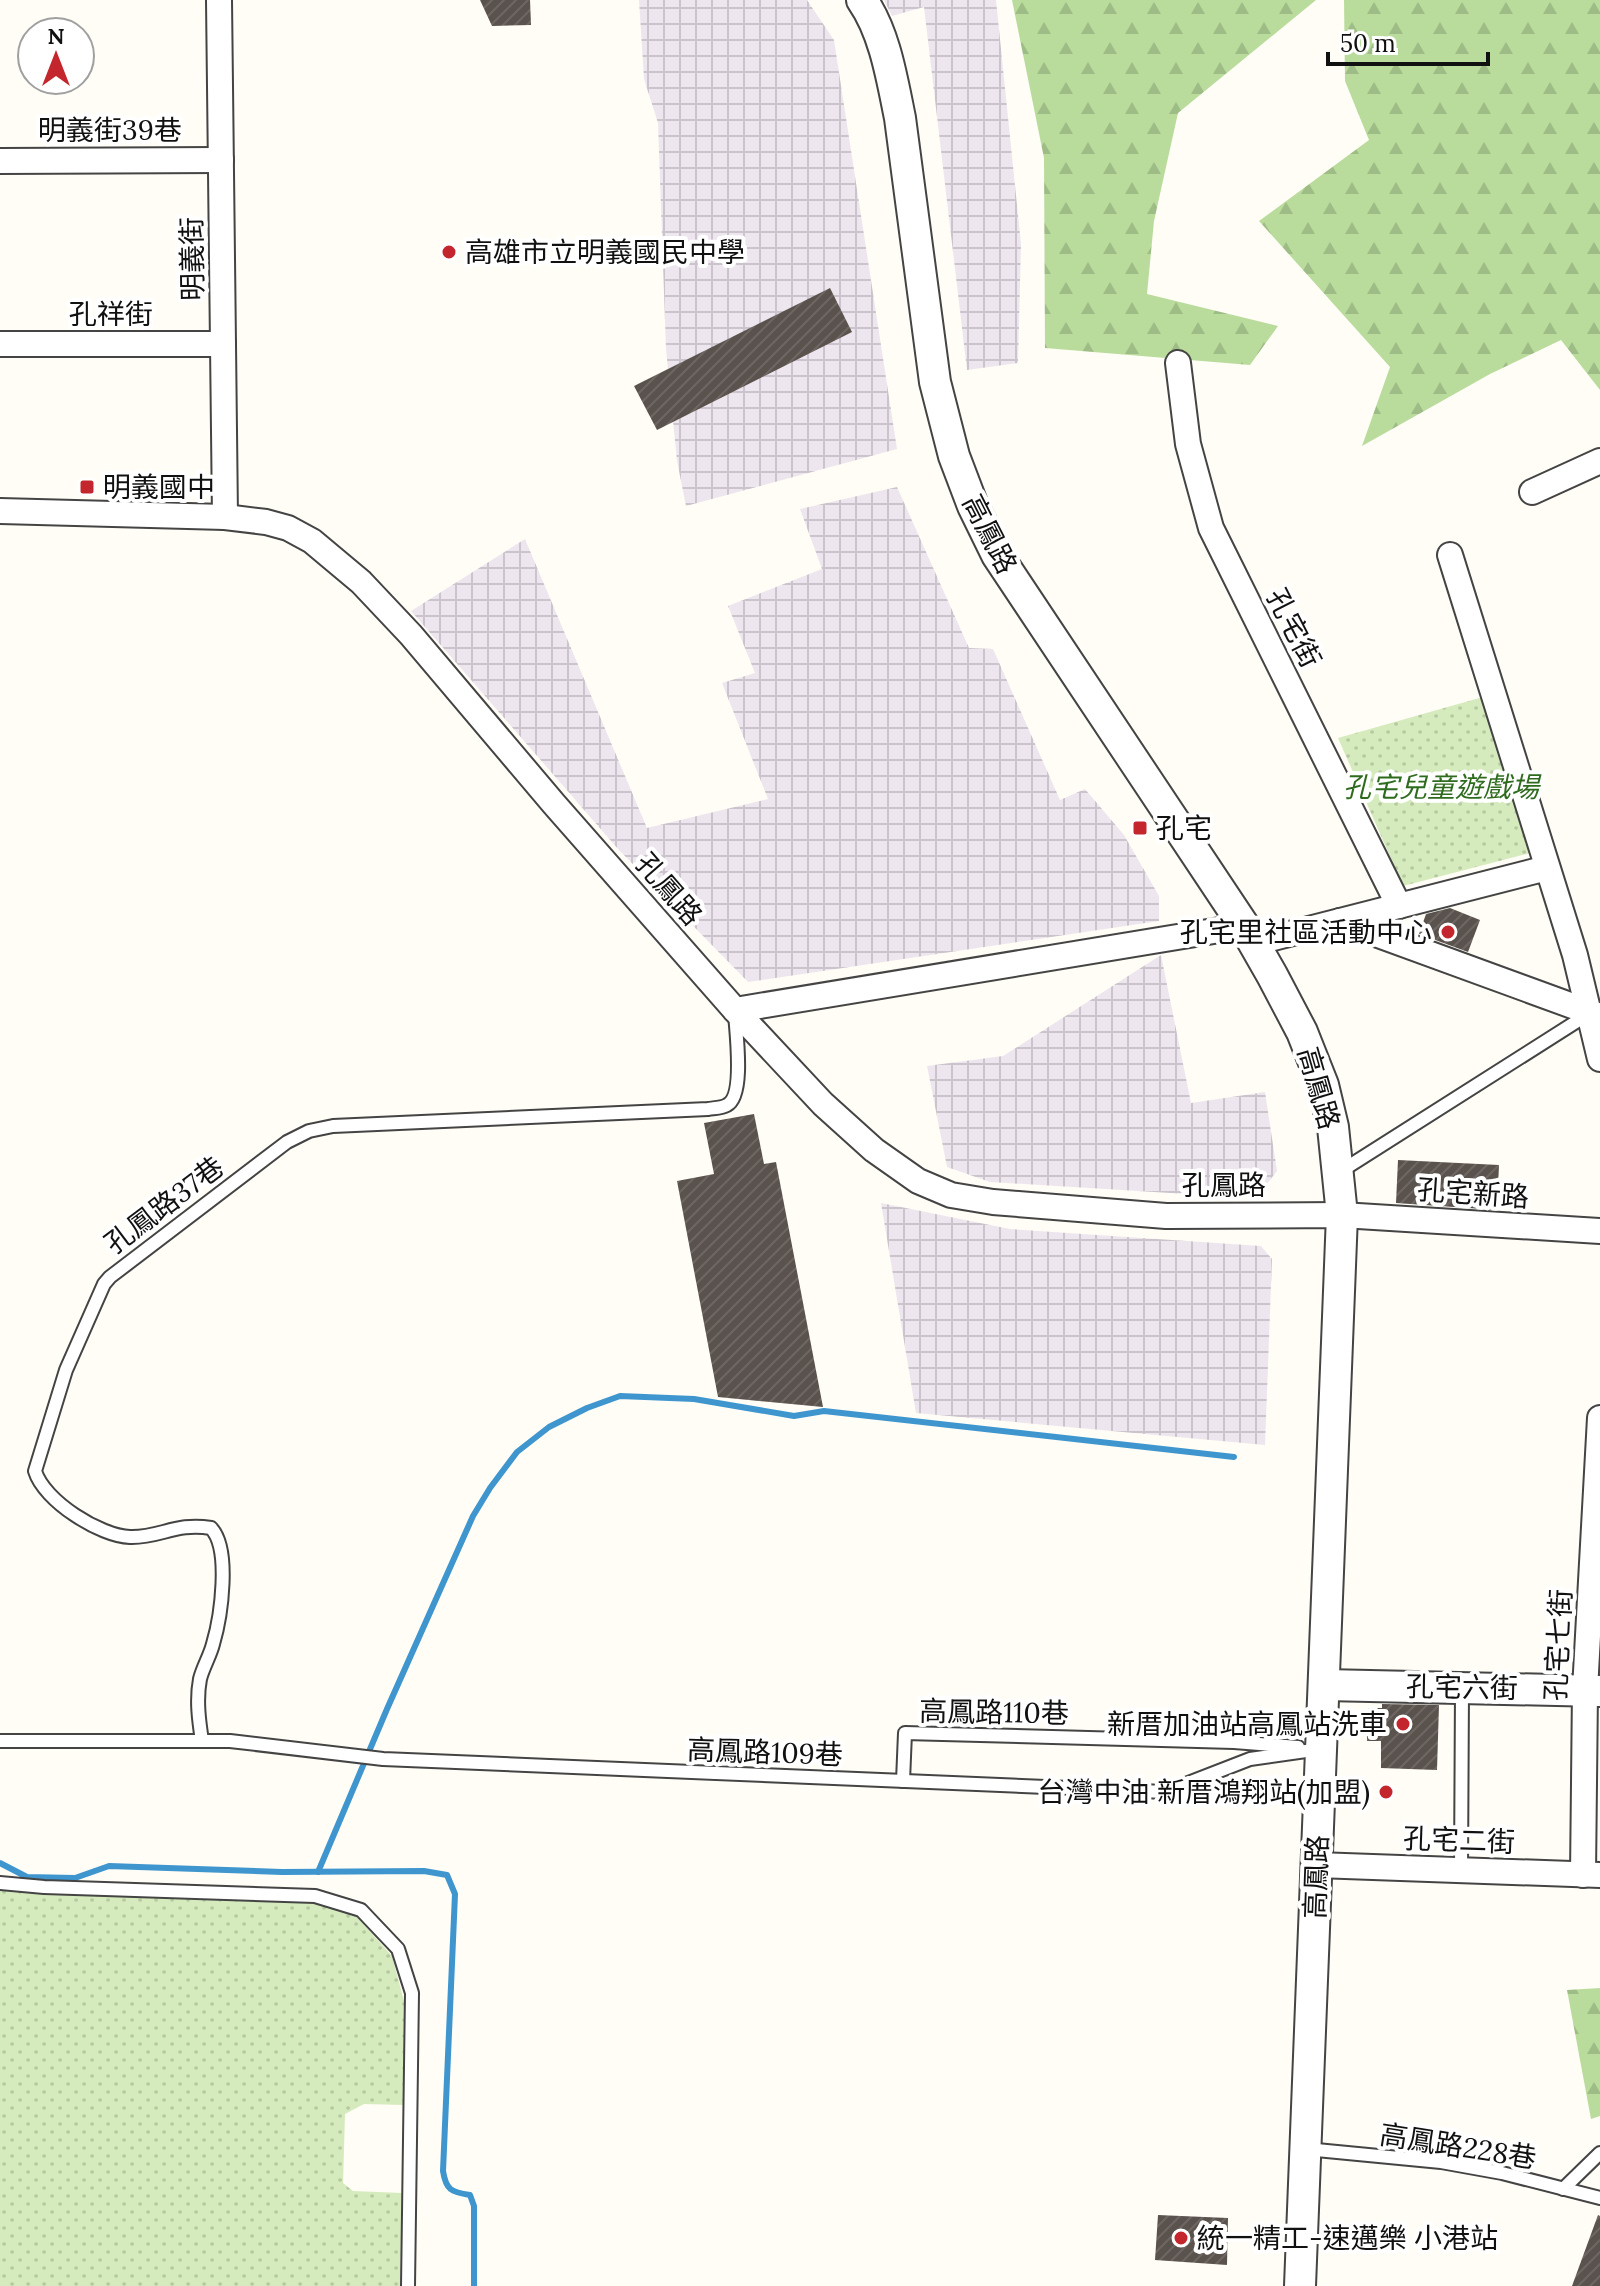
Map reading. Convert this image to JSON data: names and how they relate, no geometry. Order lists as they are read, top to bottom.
{
  "streets": {
    "street": [
      "明義街39巷",
      "明義街",
      "孔祥街",
      "高鳳路",
      "孔宅街",
      "孔鳳路",
      "孔宅新路",
      "孔宅七街",
      "孔宅六街",
      "孔宅二街"
    ],
    "lane": [
      "孔鳳路37巷",
      "高鳳路110巷",
      "高鳳路109巷",
      "高鳳路228巷"
    ]
  },
  "crossings": [
    ["明義街39巷", "明義街"],
    ["明義街", "孔祥街"],
    ["明義街", "孔鳳路"],
    ["高鳳路", "孔鳳路"],
    ["高鳳路", "孔宅新路"],
    ["高鳳路", "孔宅六街"],
    ["高鳳路", "高鳳路110巷"],
    ["高鳳路", "高鳳路109巷"],
    ["高鳳路", "孔宅二街"],
    ["高鳳路", "高鳳路228巷"],
    ["孔鳳路", "孔宅新路"],
    ["孔鳳路", "孔鳳路37巷"],
    ["孔鳳路37巷", "高鳳路109巷"],
    ["孔宅七街", "孔宅六街"],
    ["孔宅七街", "孔宅二街"],
    ["高鳳路110巷", "高鳳路109巷"]
  ],
  "parks": ["孔宅兒童遊戲場"],
  "places": {
    "other": [
      "高雄市立明義國民中學",
      "孔宅里社區活動中心",
      "新厝加油站高鳳站洗車",
      "台灣中油 新厝鴻翔站(加盟)",
      "統一精工-速邁樂 小港站"
    ],
    "transit": ["明義國中", "孔宅"]
  },
  "scale_bar": "50 m",
  "north": "top"
}
